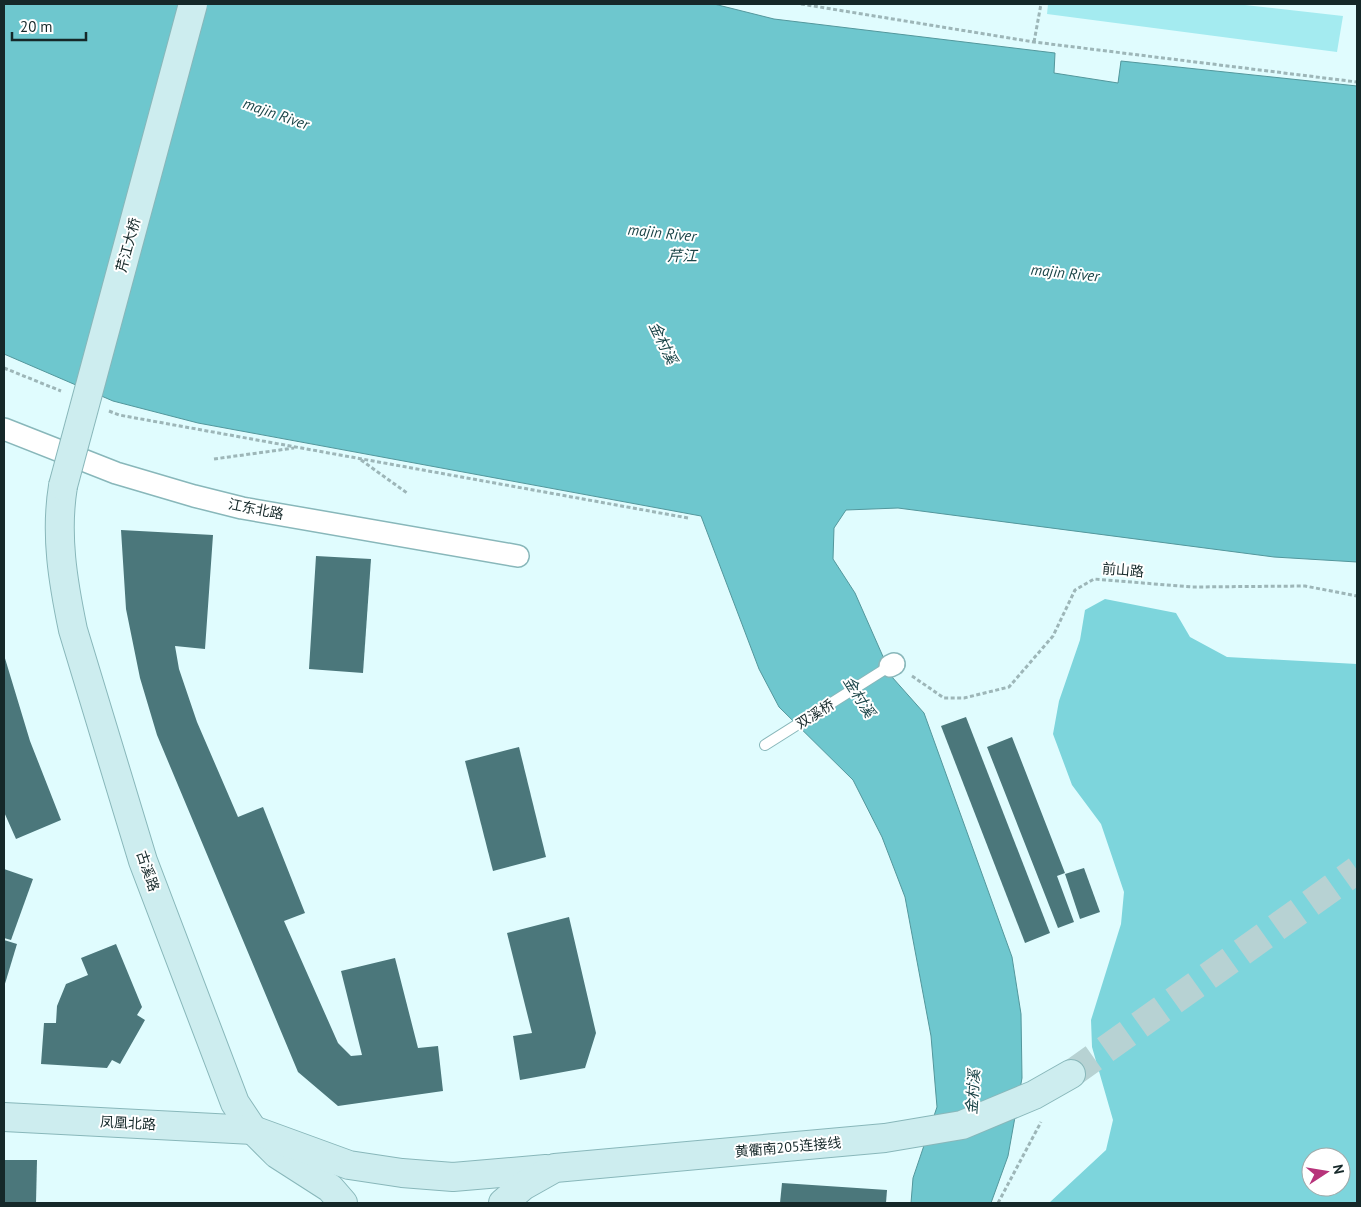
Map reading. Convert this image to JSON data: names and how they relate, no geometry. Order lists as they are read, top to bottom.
{
  "streets": {
    "main road": [
      "芹江大桥",
      "古溪路",
      "凤凰北路",
      "黄衢南205连接线"
    ],
    "street": ["江东北路"],
    "lane": ["双溪桥"],
    "path": ["前山路"]
  },
  "crossings": [
    ["芹江大桥", "古溪路"],
    ["前山路", "双溪桥"],
    ["古溪路", "凤凰北路"],
    ["凤凰北路", "黄衢南205连接线"]
  ],
  "water": ["majin River", "芹江", "金村溪"],
  "scale_bar": "20 m",
  "north": "right"
}
